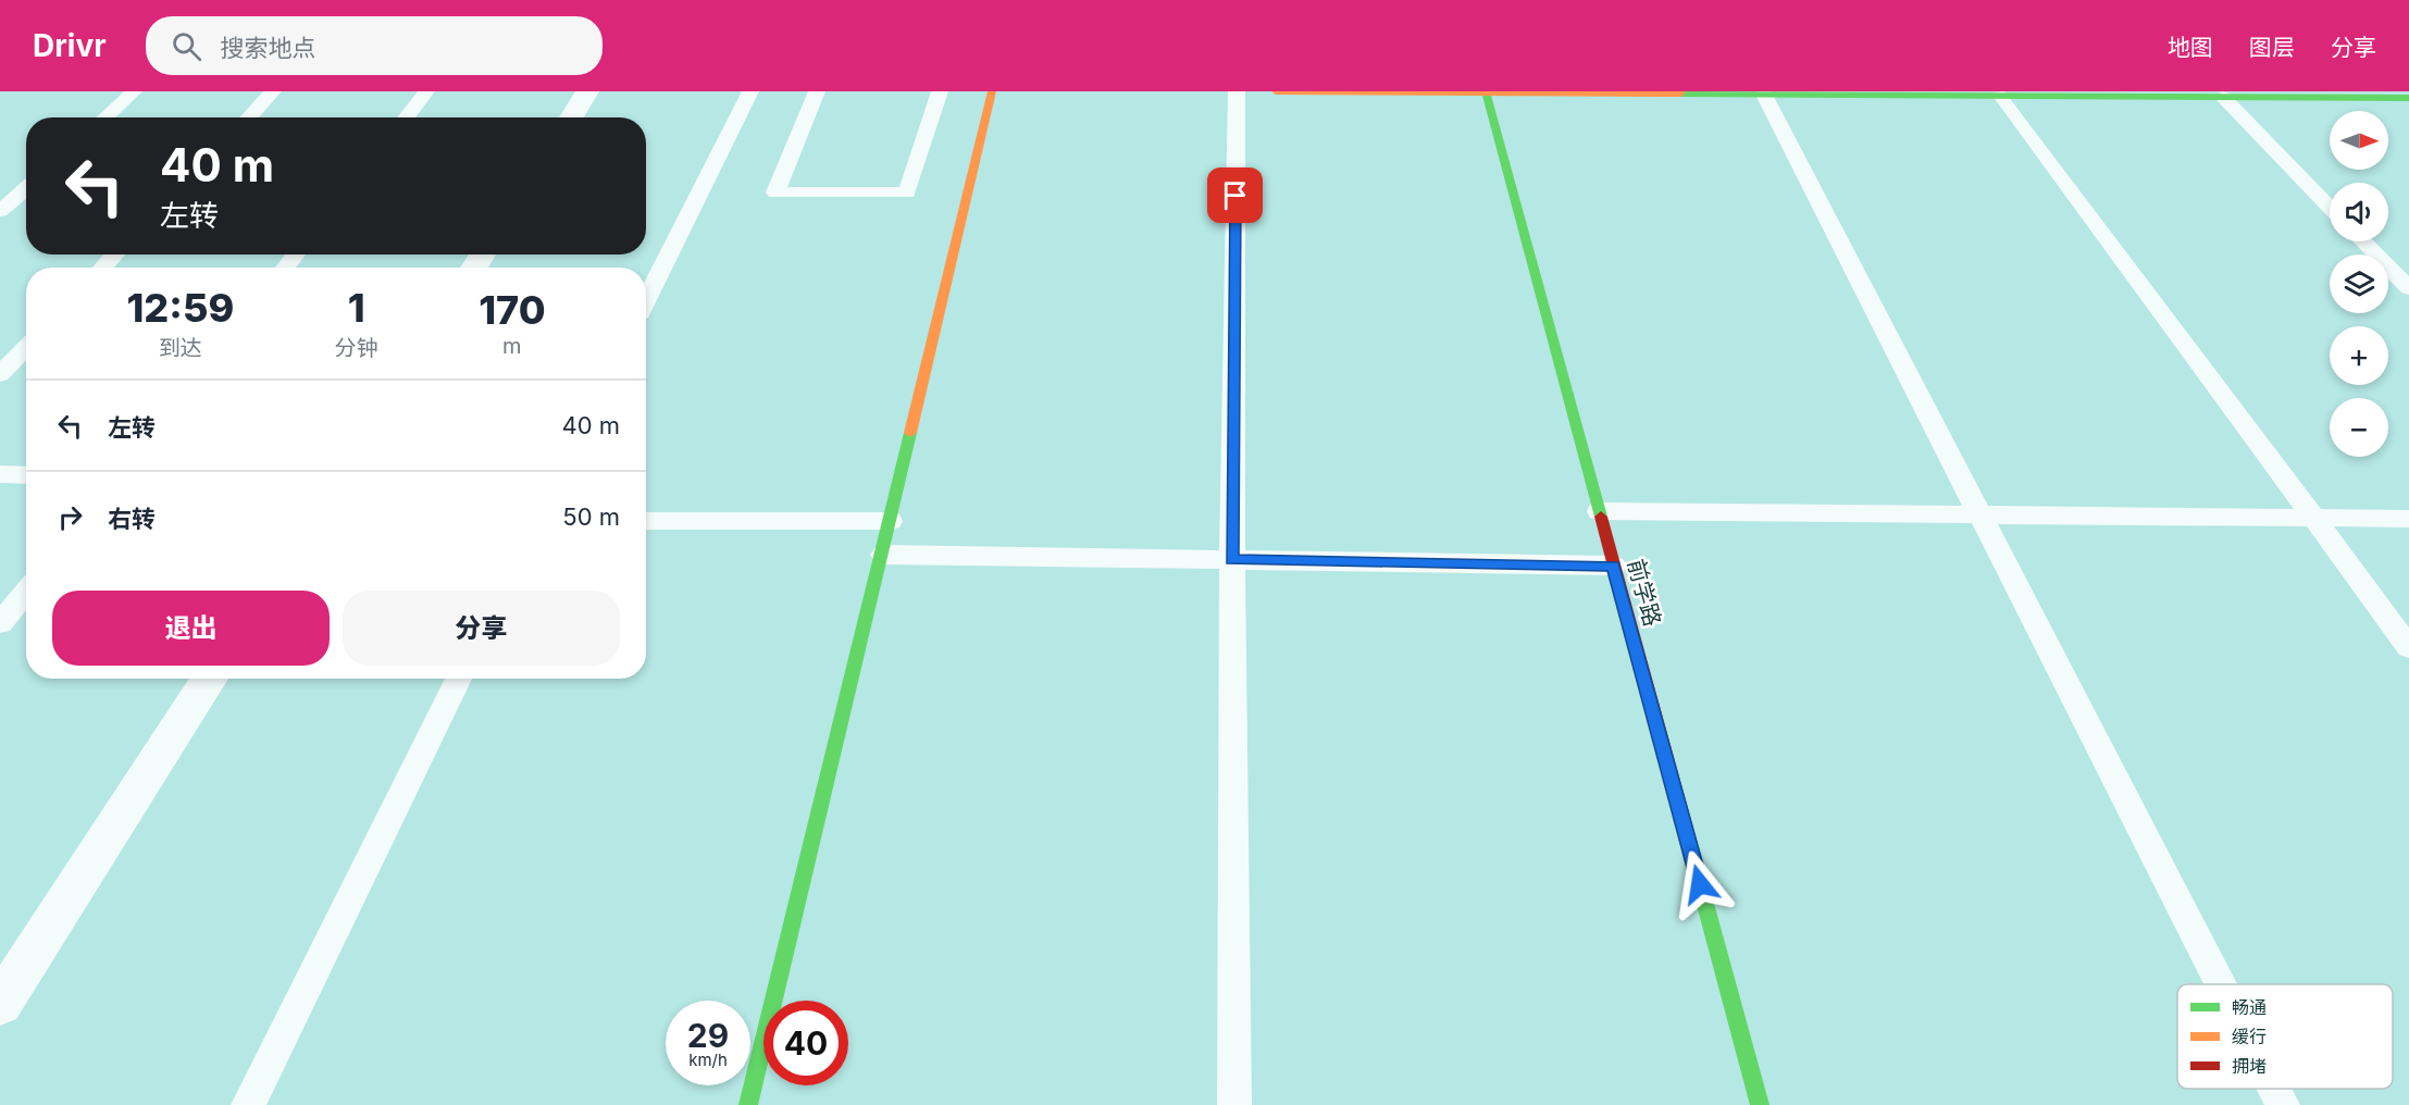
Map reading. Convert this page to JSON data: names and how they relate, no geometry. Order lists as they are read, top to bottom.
{
  "streets": {
    "street": ["前学路"]
  },
  "legend": ["畅通", "缓行", "拥堵"],
  "north": "right",
  "page": {
    "header": "Drivr",
    "search": "搜索地点",
    "nav": ["地图", "图层", "分享"],
    "map_buttons": ["+", "−"],
    "turn": ["40 m", "左转"],
    "eta": [
      "12:59",
      "到达",
      "1",
      "分钟",
      "170",
      "m"
    ],
    "list": [
      {
        "name": "左转",
        "value": "40 m"
      },
      {
        "name": "右转",
        "value": "50 m"
      }
    ],
    "buttons": ["退出", "分享"],
    "speed": "29 km/h",
    "limit": "40"
  }
}
